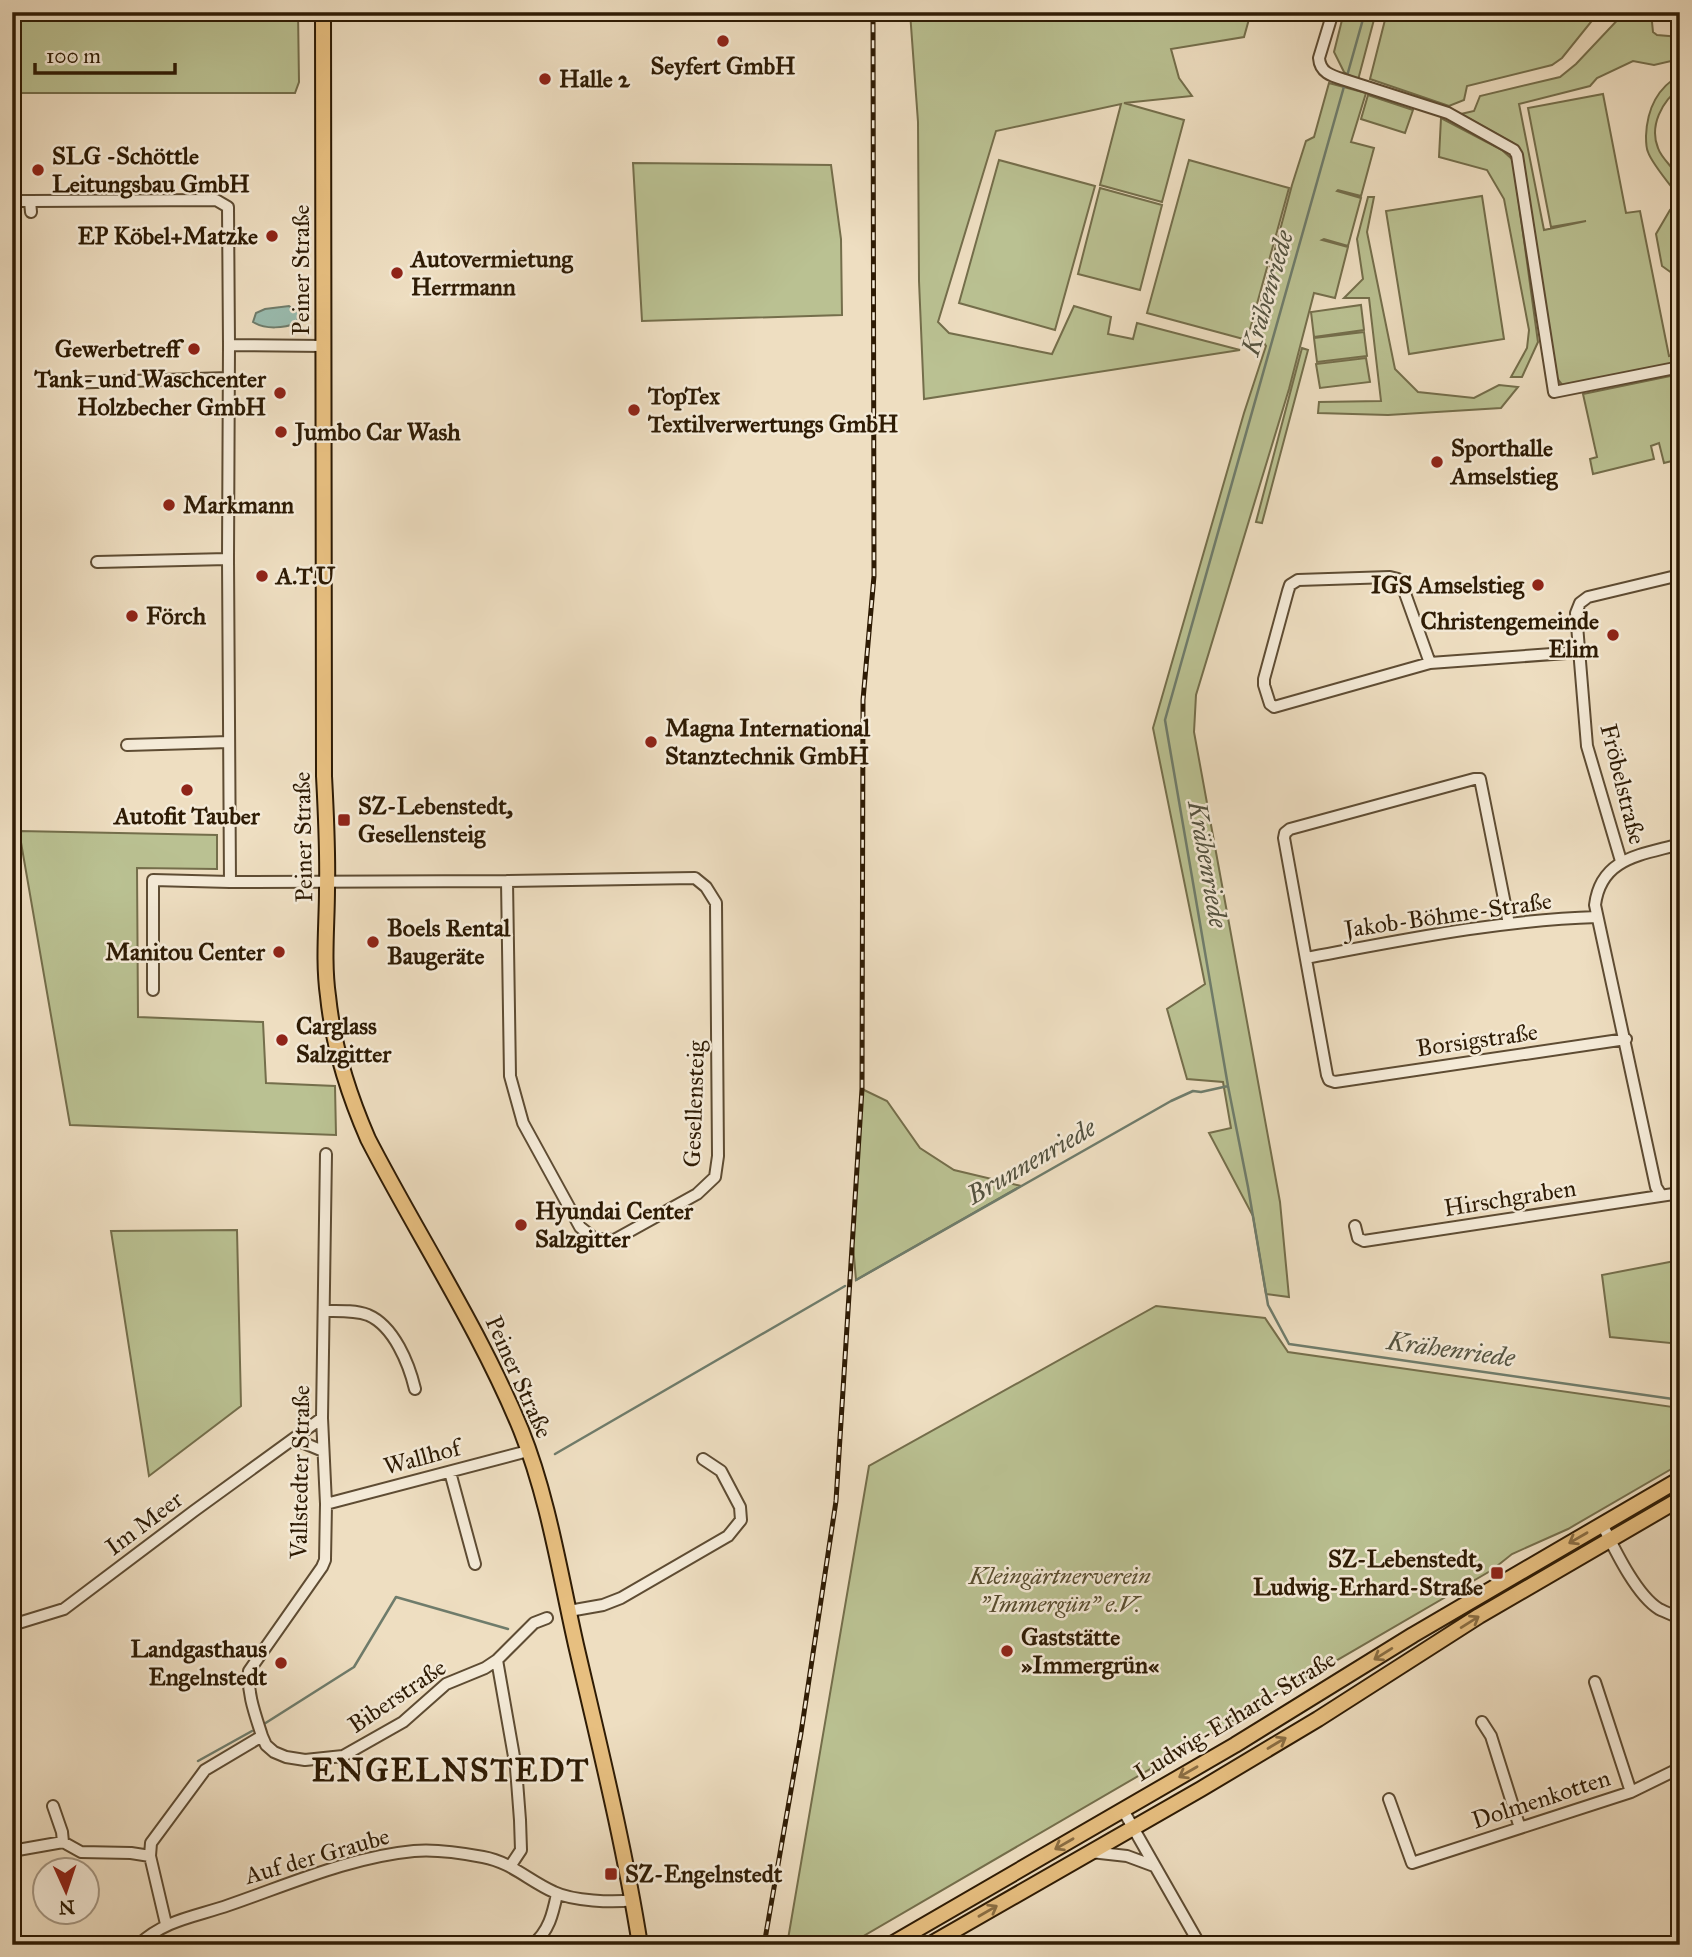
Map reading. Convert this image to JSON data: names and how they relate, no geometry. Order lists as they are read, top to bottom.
{
  "streets": {
    "main road": ["Peiner Straße", "Ludwig-Erhard-Straße"],
    "street": [
      "Fröbelstraße",
      "Jakob-Böhme-Straße",
      "Borsigstraße",
      "Gesellensteig",
      "Hirschgraben",
      "Wallhof",
      "Vallstedter Straße",
      "Im Meer",
      "Biberstraße",
      "Dolmenkotten",
      "Auf der Graube"
    ]
  },
  "crossings": [
    ["Peiner Straße", "Gesellensteig"],
    ["Peiner Straße", "Wallhof"],
    ["Peiner Straße", "Auf der Graube"],
    ["Jakob-Böhme-Straße", "Borsigstraße"],
    ["Wallhof", "Vallstedter Straße"],
    ["Vallstedter Straße", "Im Meer"],
    ["Vallstedter Straße", "Biberstraße"]
  ],
  "districts": ["ENGELNSTEDT"],
  "water": ["Krähenriede", "Brunnenriede"],
  "parks": ["Kleingärtnerverein \"Immergün\" e.V."],
  "places": {
    "other": [
      "Seyfert GmbH",
      "Halle 2",
      "SLG -Schöttle Leitungsbau GmbH",
      "EP Köbel+Matzke",
      "Autovermietung Herrmann",
      "Gewerbetreff",
      "Tank- und Waschcenter Holzbecher GmbH",
      "TopTex Textilverwertungs GmbH",
      "Jumbo Car Wash",
      "Sporthalle Amselstieg",
      "Markmann",
      "A.T.U",
      "IGS Amselstieg",
      "Förch",
      "Christengemeinde Elim",
      "Magna International Stanztechnik GmbH",
      "Autofit Tauber",
      "Boels Rental Baugeräte",
      "Manitou Center",
      "Carglass Salzgitter",
      "Hyundai Center Salzgitter",
      "Gaststätte »Immergrün«",
      "Landgasthaus Engelnstedt"
    ],
    "transit": ["SZ-Lebenstedt, Gesellensteig", "SZ-Lebenstedt, Ludwig-Erhard-Straße", "SZ-Engelnstedt"]
  },
  "scale_bar": "100 m",
  "north": "bottom"
}
